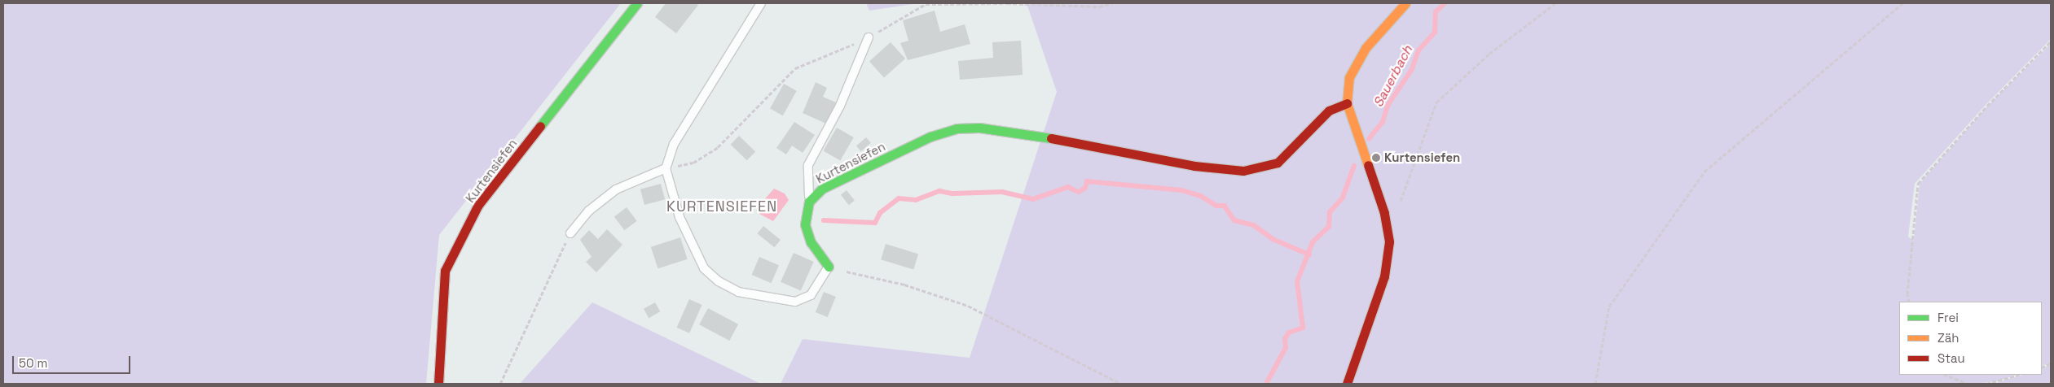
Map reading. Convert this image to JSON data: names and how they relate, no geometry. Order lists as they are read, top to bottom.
{
  "streets": {
    "street": ["Kurtensiefen"]
  },
  "districts": ["KURTENSIEFEN"],
  "water": ["Sauerbach"],
  "places": ["Kurtensiefen"],
  "legend": ["Frei", "Zäh", "Stau"],
  "scale_bar": "50 m"
}
